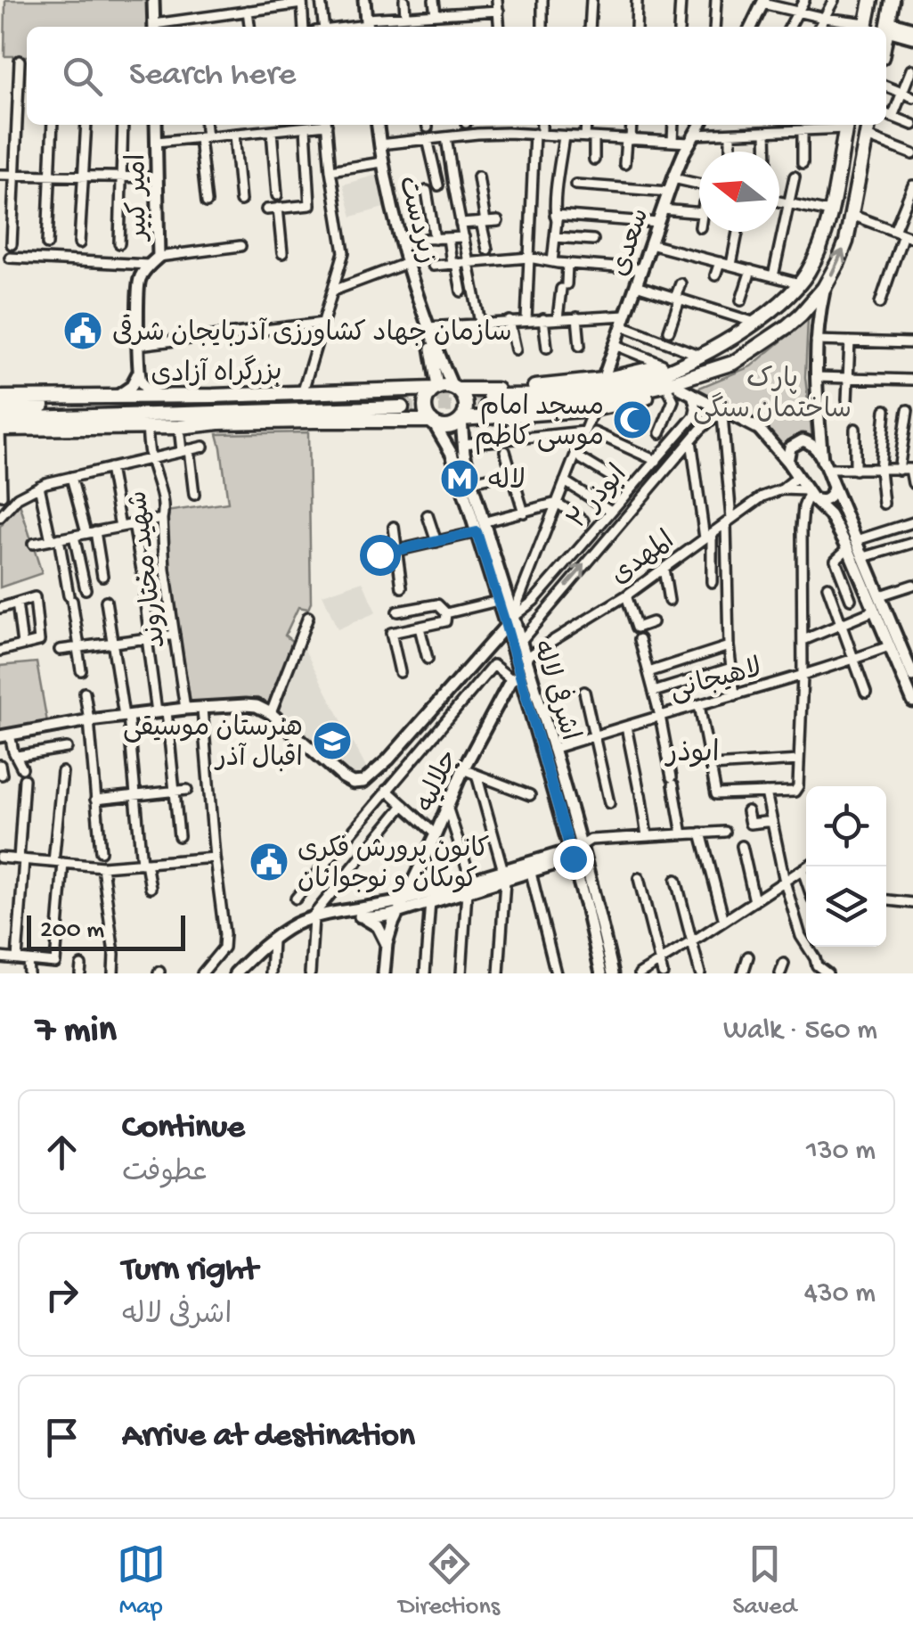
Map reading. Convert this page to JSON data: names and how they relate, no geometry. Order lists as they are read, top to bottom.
{
  "streets": {
    "highway": ["بزرگراه آزادی"],
    "main road": [
      "امیر کبیر",
      "زبردست",
      "سعدی",
      "اشرفی لاله",
      "جلالیه"
    ],
    "street": [
      "ابوذر ۲",
      "المهدی",
      "شهید مختاروند",
      "لاهیجانی"
    ]
  },
  "crossings": [
    ["زبردست", "بزرگراه آزادی"],
    ["زبردست", "اشرفی لاله"],
    ["بزرگراه آزادی", "شهید مختاروند"],
    ["بزرگراه آزادی", "اشرفی لاله"],
    ["ابوذر ۲", "اشرفی لاله"],
    ["المهدی", "اشرفی لاله"],
    ["لاهیجانی", "اشرفی لاله"],
    ["اشرفی لاله", "جلالیه"]
  ],
  "districts": ["ابوذر"],
  "parks": ["پارک ساختمان سنگی"],
  "places": {
    "public building": ["سازمان جهاد کشاورزی آذربایجان شرقی", "کانون پرورش فکرى کوىکان و نوجوانان"],
    "mosque": ["مسجد امام موسی کاظم"],
    "metro station": ["لاله"],
    "school or university": ["هنرستان موسیقی اقبال آذر"]
  },
  "scale_bar": "200 m",
  "north": "left",
  "page": {
    "search": "Search here",
    "scale": "200 m",
    "heading": ["7 min", "Walk · 560 m"],
    "list": [
      ["Continue", "عطوفت", "130 m"],
      ["Turn right", "اشرفی لاله", "430 m"],
      "Arrive at destination"
    ],
    "nav": ["Map", "Directions", "Saved"]
  }
}
